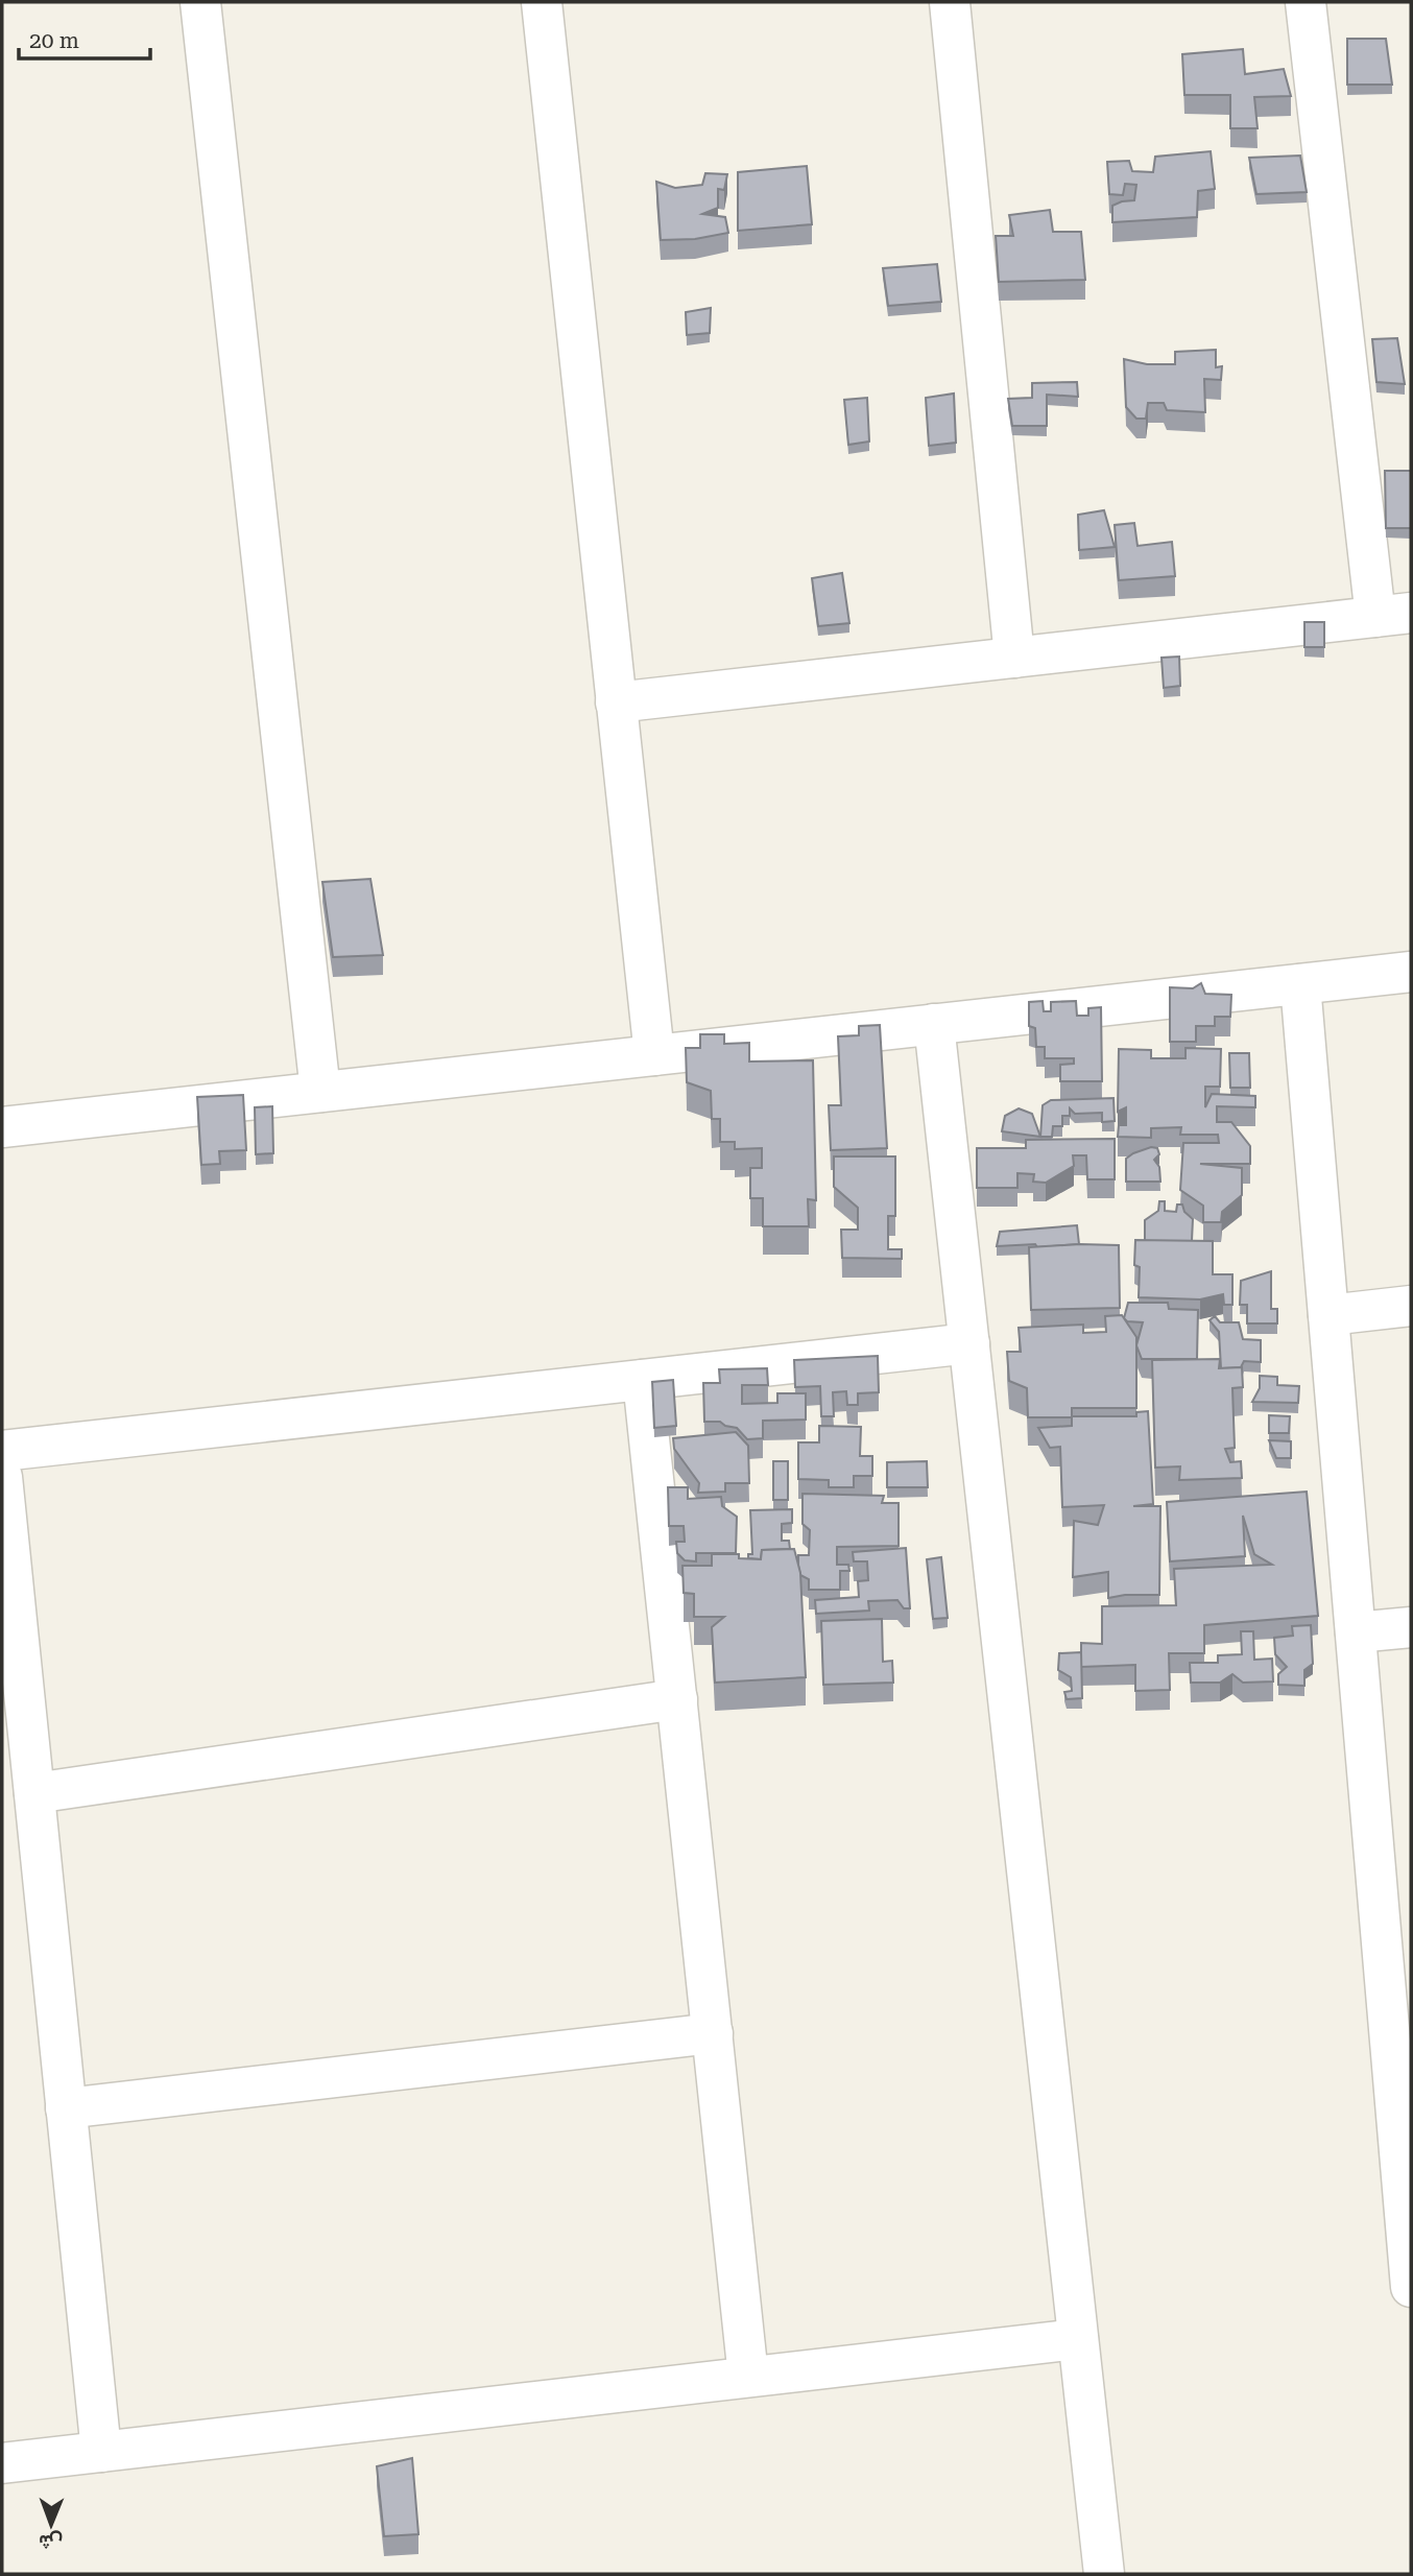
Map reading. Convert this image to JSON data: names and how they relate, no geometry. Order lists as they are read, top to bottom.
{
  "scale_bar": "20 m",
  "north": "bottom"
}
